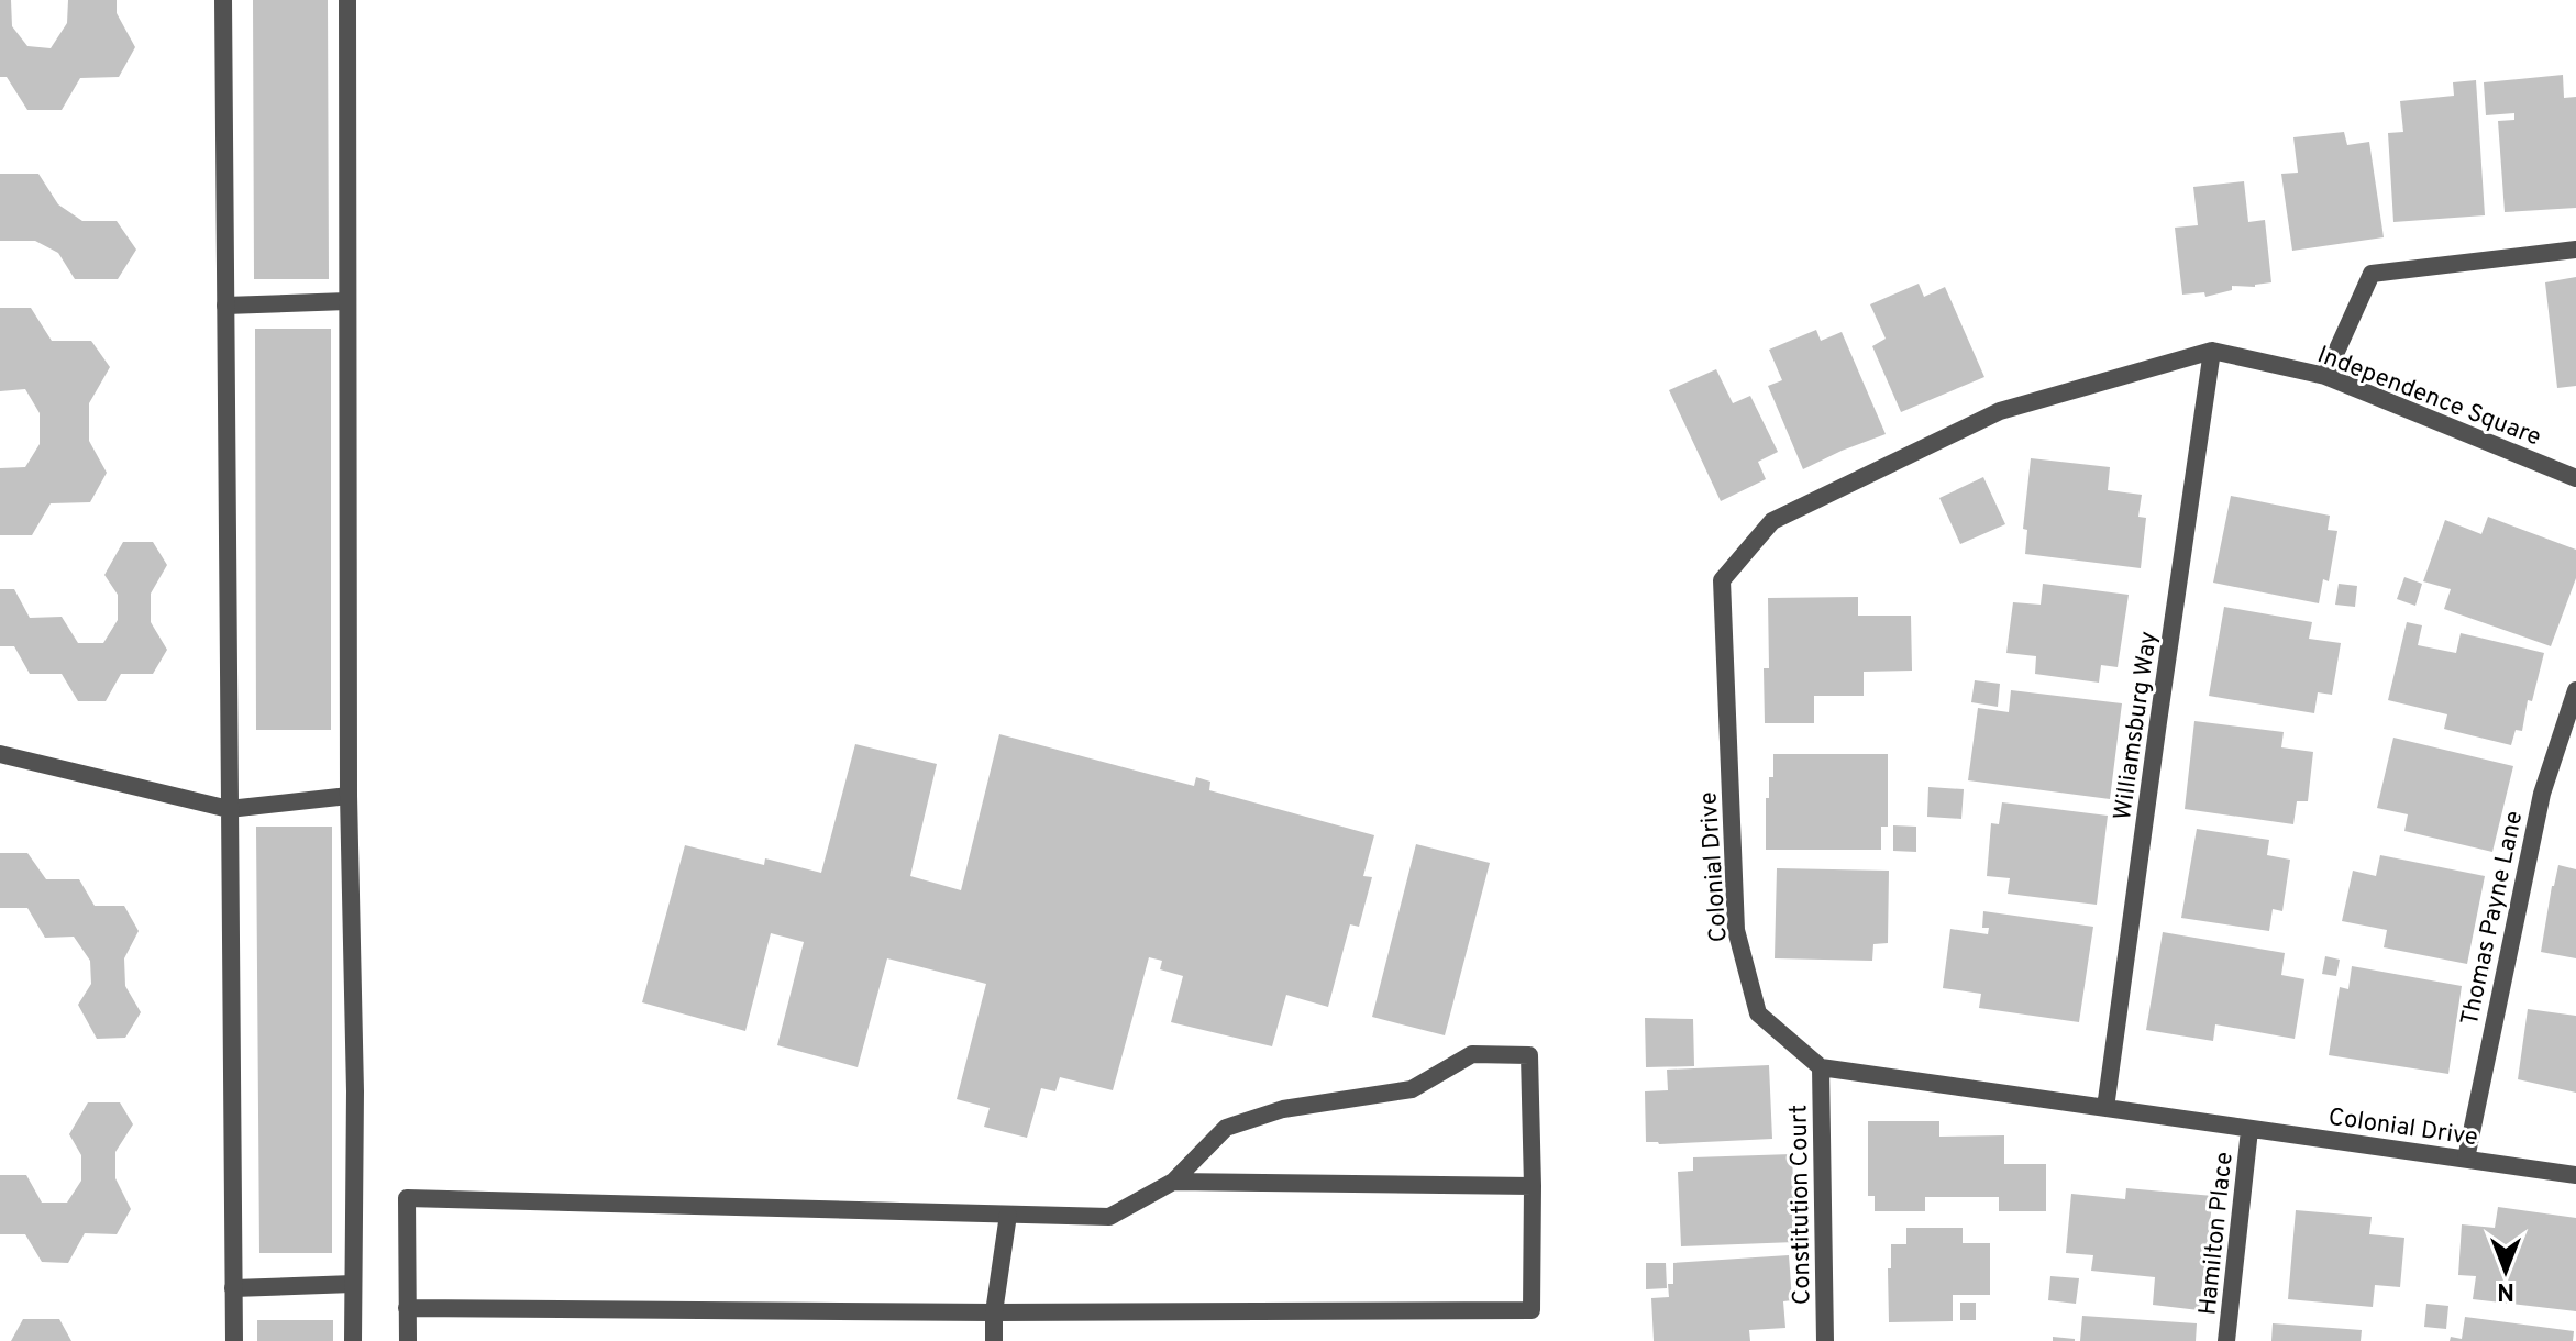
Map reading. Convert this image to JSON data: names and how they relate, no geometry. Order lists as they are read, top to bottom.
{
  "streets": {
    "street": [
      "Independence Square",
      "Williamsburg Way",
      "Colonial Drive",
      "Thomas Payne Lane",
      "Constitution Court",
      "Hamilton Place"
    ]
  },
  "crossings": [
    ["Independence Square", "Williamsburg Way"],
    ["Independence Square", "Colonial Drive"],
    ["Williamsburg Way", "Colonial Drive"],
    ["Colonial Drive", "Thomas Payne Lane"],
    ["Colonial Drive", "Constitution Court"],
    ["Colonial Drive", "Hamilton Place"]
  ],
  "north": "bottom"
}
